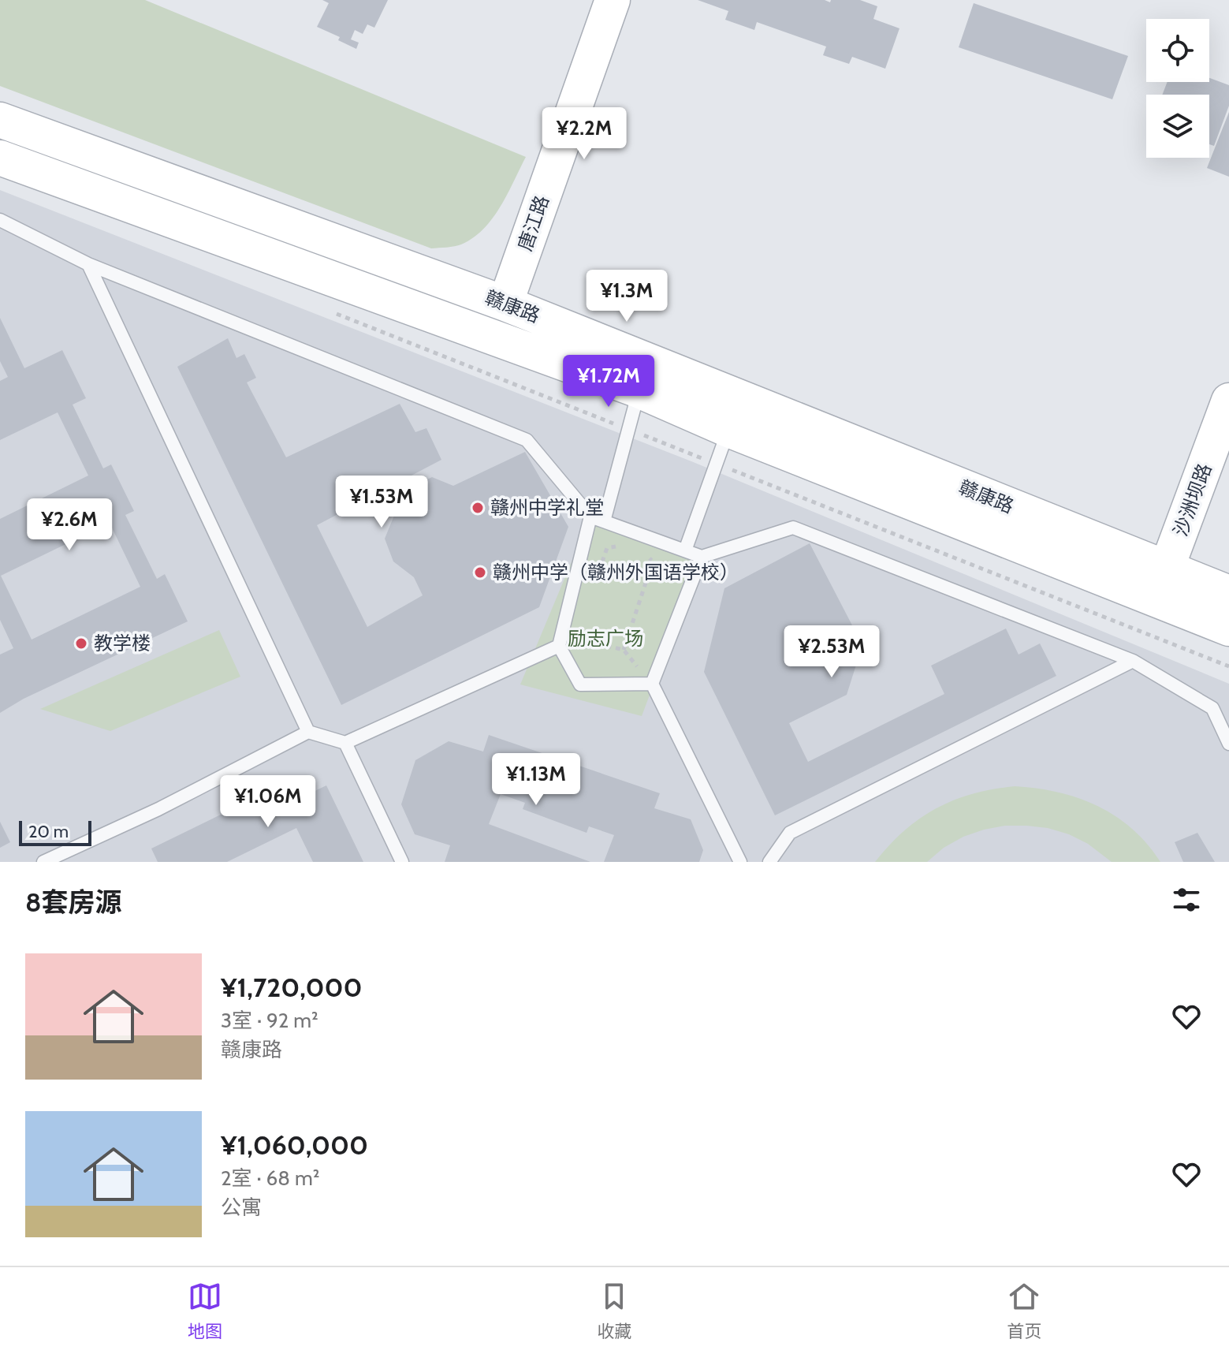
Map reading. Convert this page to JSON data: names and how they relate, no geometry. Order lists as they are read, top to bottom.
{
  "streets": {
    "main road": ["唐江路", "赣康路", "沙洲坝路"]
  },
  "crossings": [
    ["唐江路", "赣康路"],
    ["赣康路", "沙洲坝路"]
  ],
  "parks": ["励志广场"],
  "places": ["赣州中学礼堂", "赣州中学（赣州外国语学校）", "教学楼"],
  "scale_bar": "20 m",
  "page": {
    "price": [
      "¥2.2M",
      "¥1.3M",
      "¥1.72M",
      "¥1.53M",
      "¥2.6M",
      "¥2.53M",
      "¥1.13M",
      "¥1.06M"
    ],
    "scale": "20 m",
    "heading": "8套房源",
    "list": [
      {
        "name": "¥1,720,000",
        "note": "3室 · 92 m² · 赣康路"
      },
      {
        "name": "¥1,060,000",
        "note": "2室 · 68 m² · 公寓"
      }
    ],
    "tabs": ["地图", "收藏", "首页"]
  }
}
